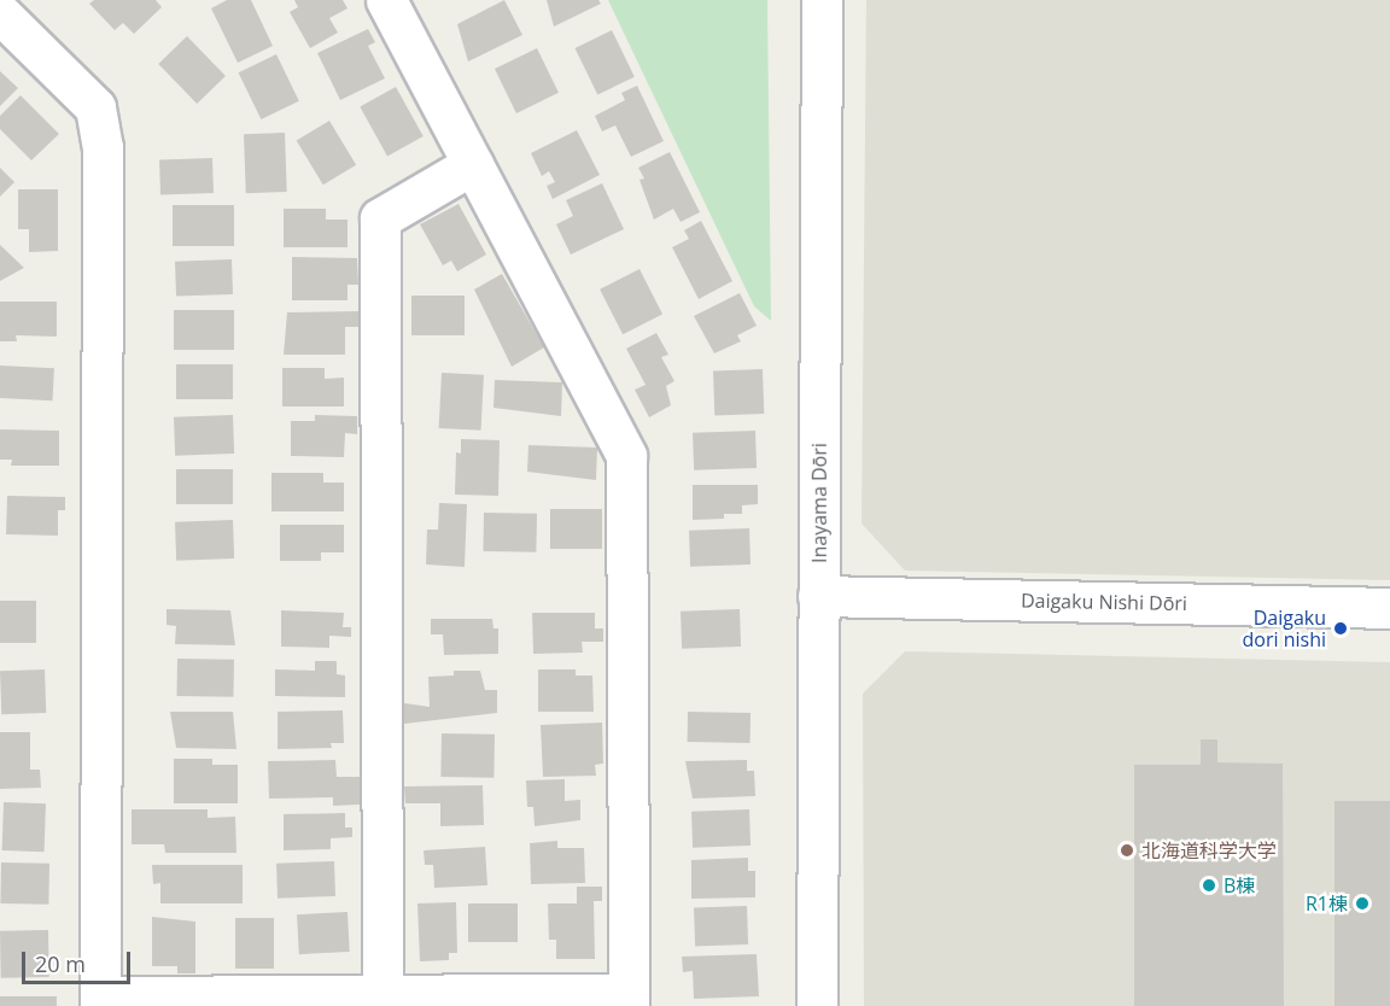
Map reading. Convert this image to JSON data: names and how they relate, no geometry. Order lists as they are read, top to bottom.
{
  "streets": {
    "street": ["Inayama Dōri", "Daigaku Nishi Dōri"]
  },
  "crossings": [
    ["Inayama Dōri", "Daigaku Nishi Dōri"]
  ],
  "places": [
    "Daigaku dori nishi",
    "北海道科学大学",
    "B棟",
    "R1棟"
  ],
  "scale_bar": "20 m"
}
